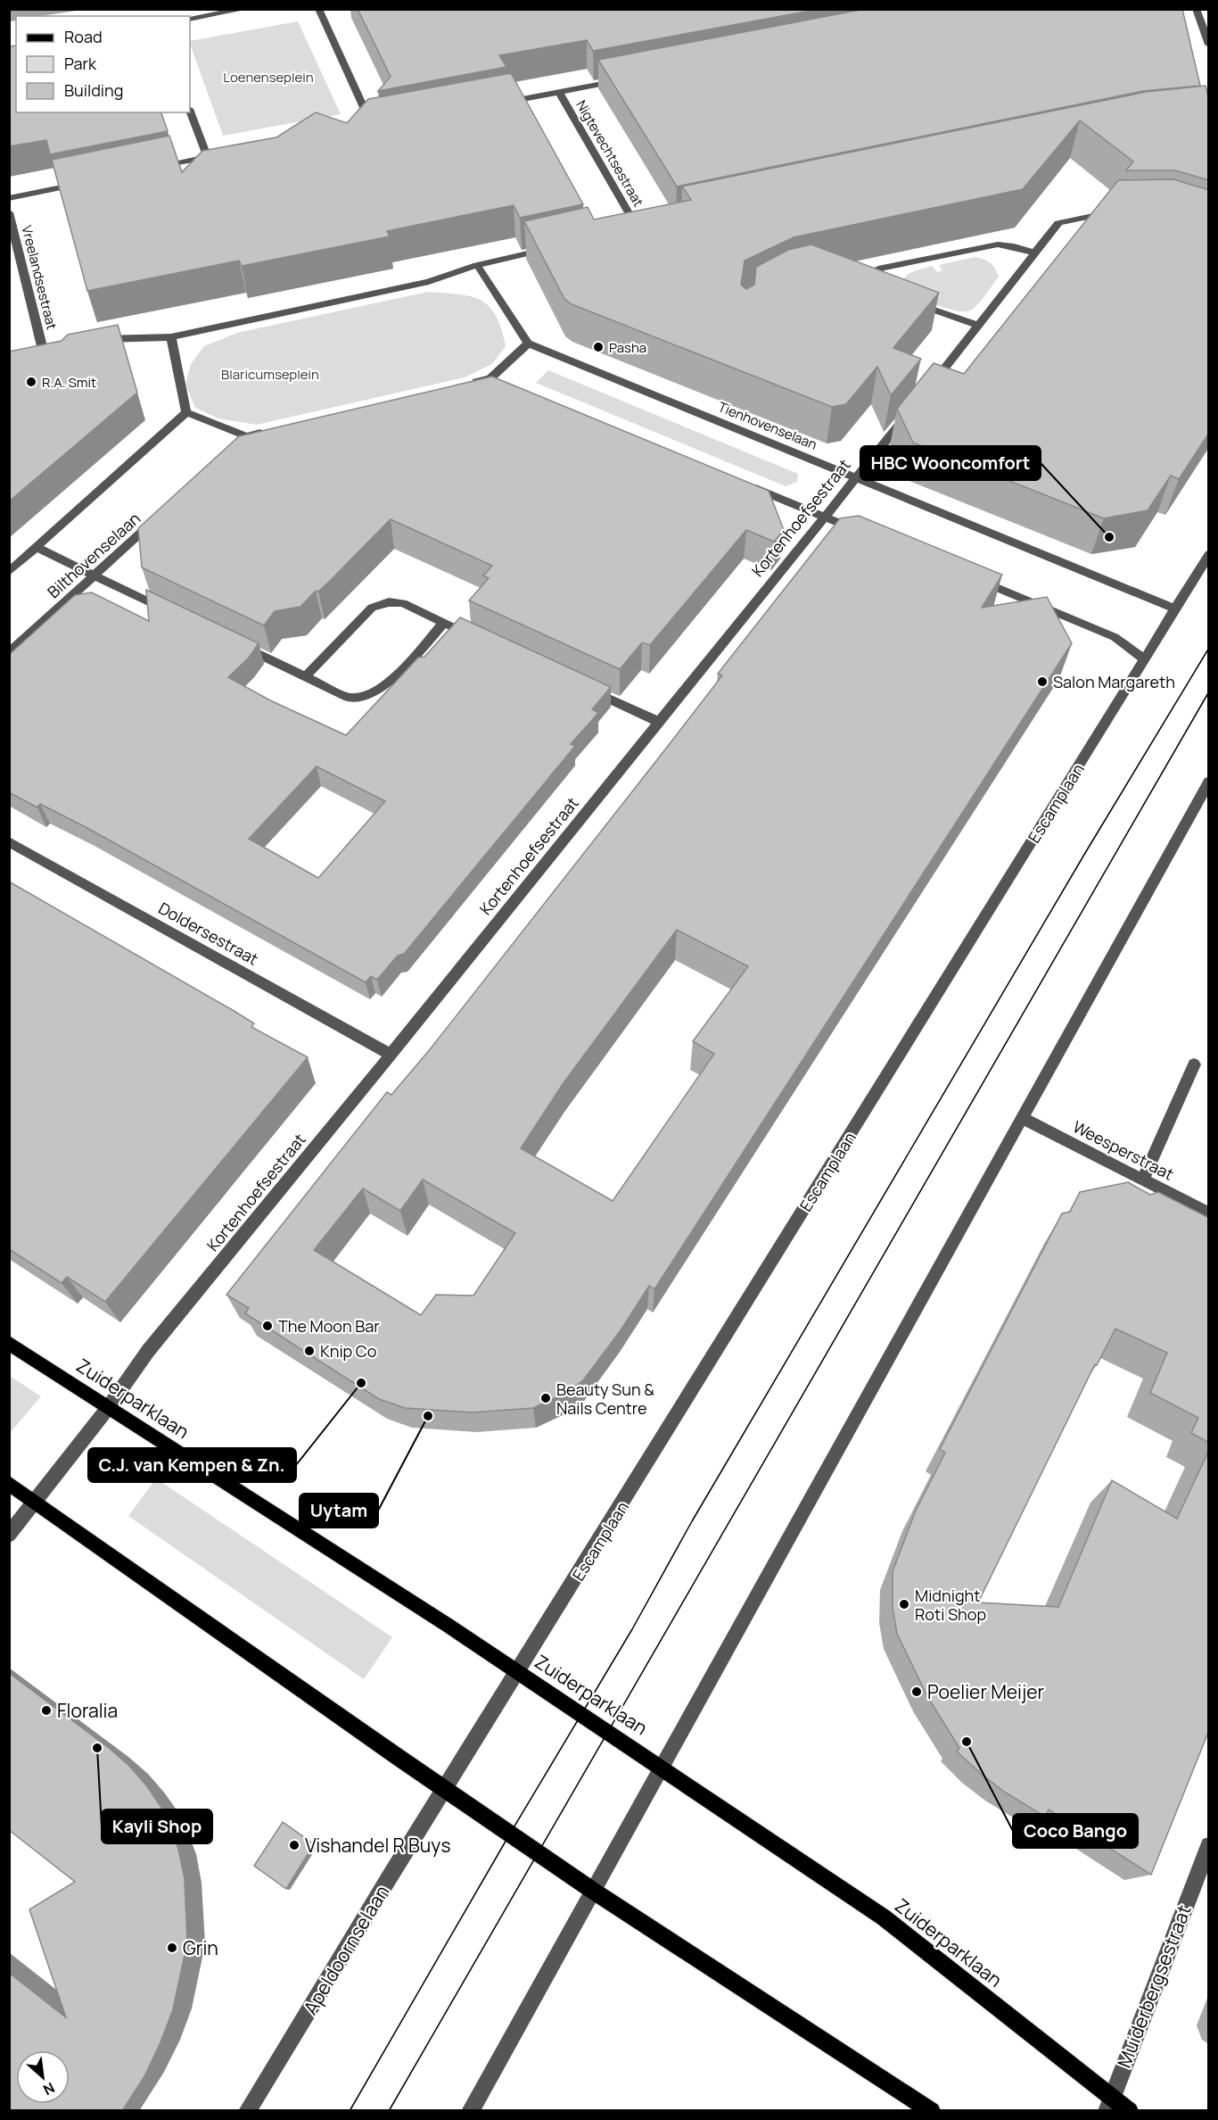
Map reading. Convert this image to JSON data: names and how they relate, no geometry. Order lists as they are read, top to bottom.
{
  "streets": {
    "main road": ["Zuiderparklaan"],
    "street": [
      "Nigtevechtsestraat",
      "Vreelandsestraat",
      "Tienhovenselaan",
      "Kortenhoefsestraat",
      "Bilthovenselaan",
      "Escamplaan",
      "Doldersestraat",
      "Weesperstraat",
      "Apeldoornselaan",
      "Muiderbergsestraat"
    ]
  },
  "crossings": [
    ["Tienhovenselaan", "Kortenhoefsestraat"],
    ["Tienhovenselaan", "Escamplaan"],
    ["Kortenhoefsestraat", "Doldersestraat"],
    ["Kortenhoefsestraat", "Zuiderparklaan"],
    ["Escamplaan", "Zuiderparklaan"],
    ["Escamplaan", "Apeldoornselaan"],
    ["Zuiderparklaan", "Muiderbergsestraat"]
  ],
  "parks": ["Loenenseplein", "Blaricumseplein"],
  "places": [
    "Pasha",
    "R.A. Smit",
    "HBC Wooncomfort",
    "Salon Margareth",
    "The Moon Bar",
    "Knip Co",
    "C.J. van Kempen & Zn.",
    "Beauty Sun & Nails Centre",
    "Uytam",
    "Midnight Roti Shop",
    "Poelier Meijer",
    "Floralia",
    "Coco Bango",
    "Kayli Shop",
    "Vishandel R Buys",
    "Grin"
  ],
  "legend": ["Road", "Park", "Building"],
  "north": "bottom right"
}
